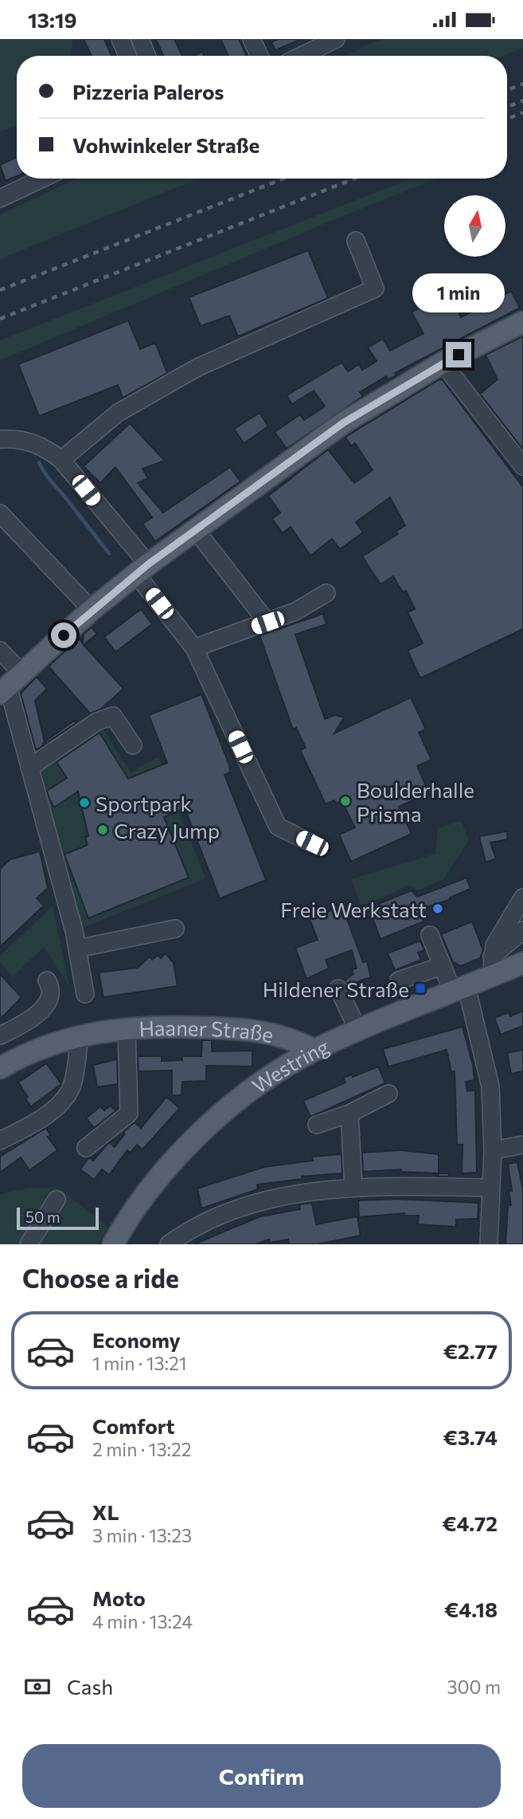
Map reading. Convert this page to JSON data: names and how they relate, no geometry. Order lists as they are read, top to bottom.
{
  "streets": {
    "main road": ["Haaner Straße", "Westring"]
  },
  "crossings": [
    ["Haaner Straße", "Westring"]
  ],
  "places": {
    "other": [
      "Boulderhalle Prisma",
      "Sportpark",
      "Crazy Jump",
      "Freie Werkstatt"
    ],
    "transit": ["Hildener Straße"]
  },
  "scale_bar": "50 m",
  "north": "top",
  "page": {
    "status": "13:19",
    "banner": ["Pizzeria Paleros", "Vohwinkeler Straße"],
    "bubble": "1 min",
    "scale": "50 m",
    "heading": "Choose a ride",
    "list": [
      {
        "name": "Economy",
        "note": "1 min · 13:21",
        "value": "€2.77"
      },
      {
        "name": "Comfort",
        "note": "2 min · 13:22",
        "value": "€3.74"
      },
      {
        "name": "XL",
        "note": "3 min · 13:23",
        "value": "€4.72"
      },
      {
        "name": "Moto",
        "note": "4 min · 13:24",
        "value": "€4.18"
      }
    ],
    "pay": ["Cash", "300 m"],
    "buttons": "Confirm"
  }
}
